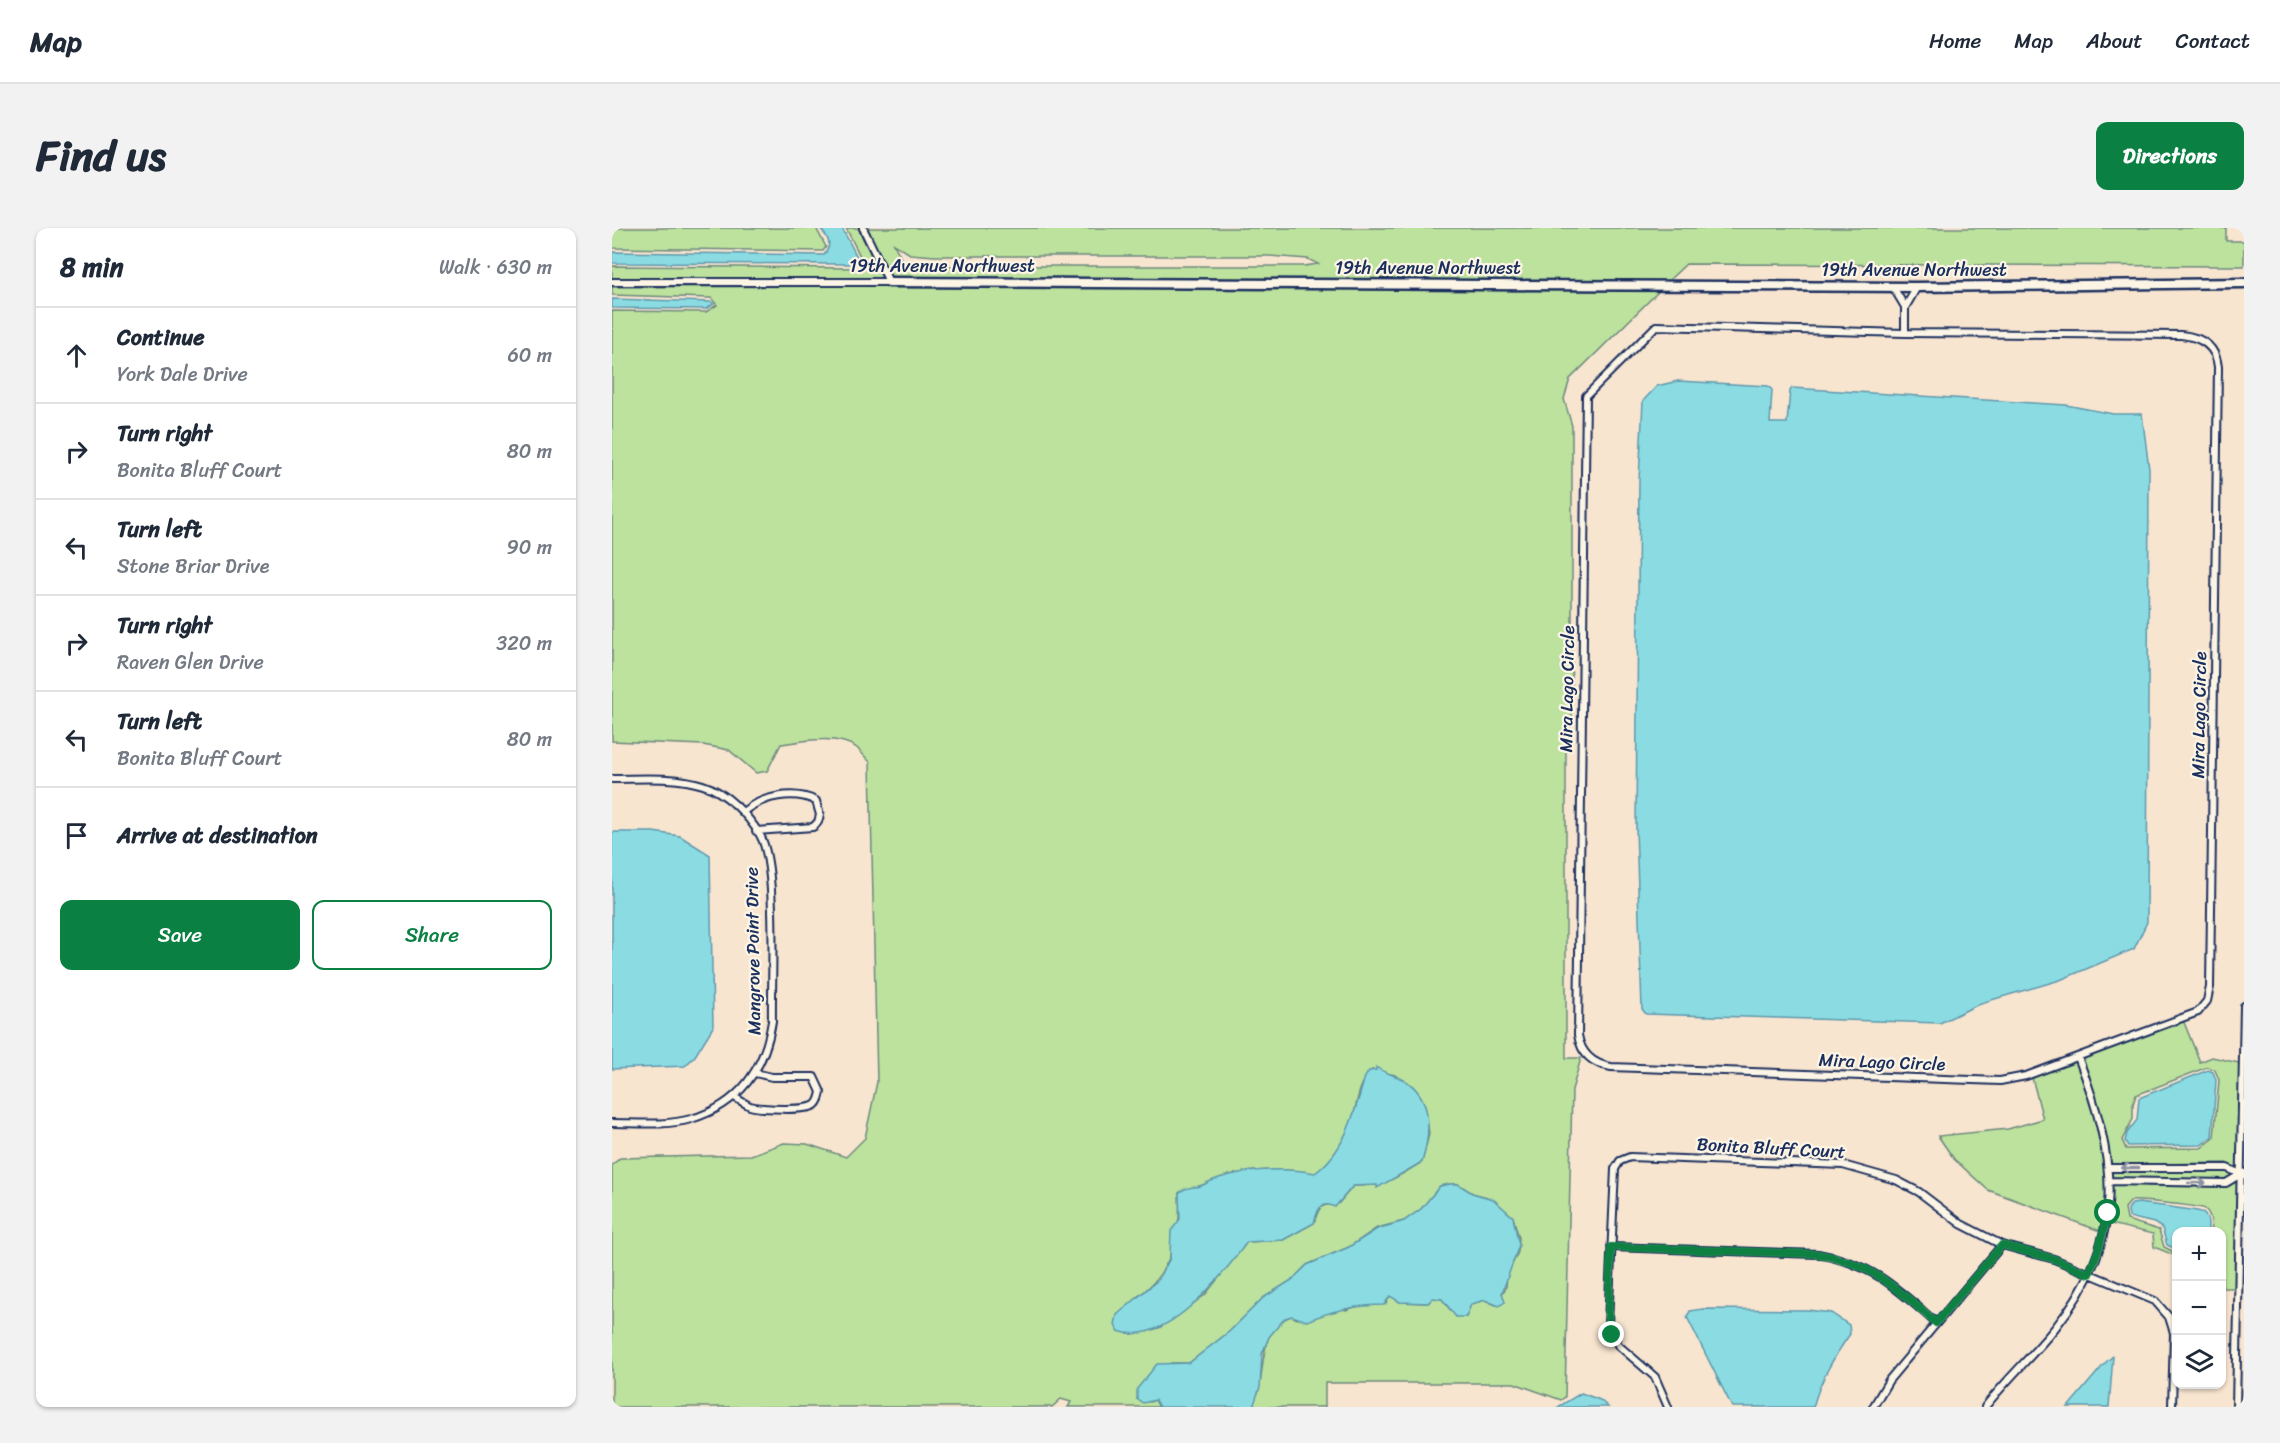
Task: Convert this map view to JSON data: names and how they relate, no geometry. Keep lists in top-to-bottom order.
{
  "streets": {
    "street": [
      "19th Avenue Northwest",
      "Mira Lago Circle",
      "Mangrove Point Drive",
      "Bonita Bluff Court"
    ]
  },
  "page": {
    "header": "Map",
    "nav": [
      "Home",
      "Map",
      "About",
      "Contact"
    ],
    "title": "Find us",
    "buttons": [
      "Directions",
      ["Save", "Share"]
    ],
    "heading": ["8 min", "Walk · 630 m"],
    "list": [
      ["Continue", "York Dale Drive", "60 m"],
      ["Turn right", "Bonita Bluff Court", "80 m"],
      ["Turn left", "Stone Briar Drive", "90 m"],
      ["Turn right", "Raven Glen Drive", "320 m"],
      ["Turn left", "Bonita Bluff Court", "80 m"],
      "Arrive at destination"
    ],
    "map_buttons": ["+", "−"]
  }
}
